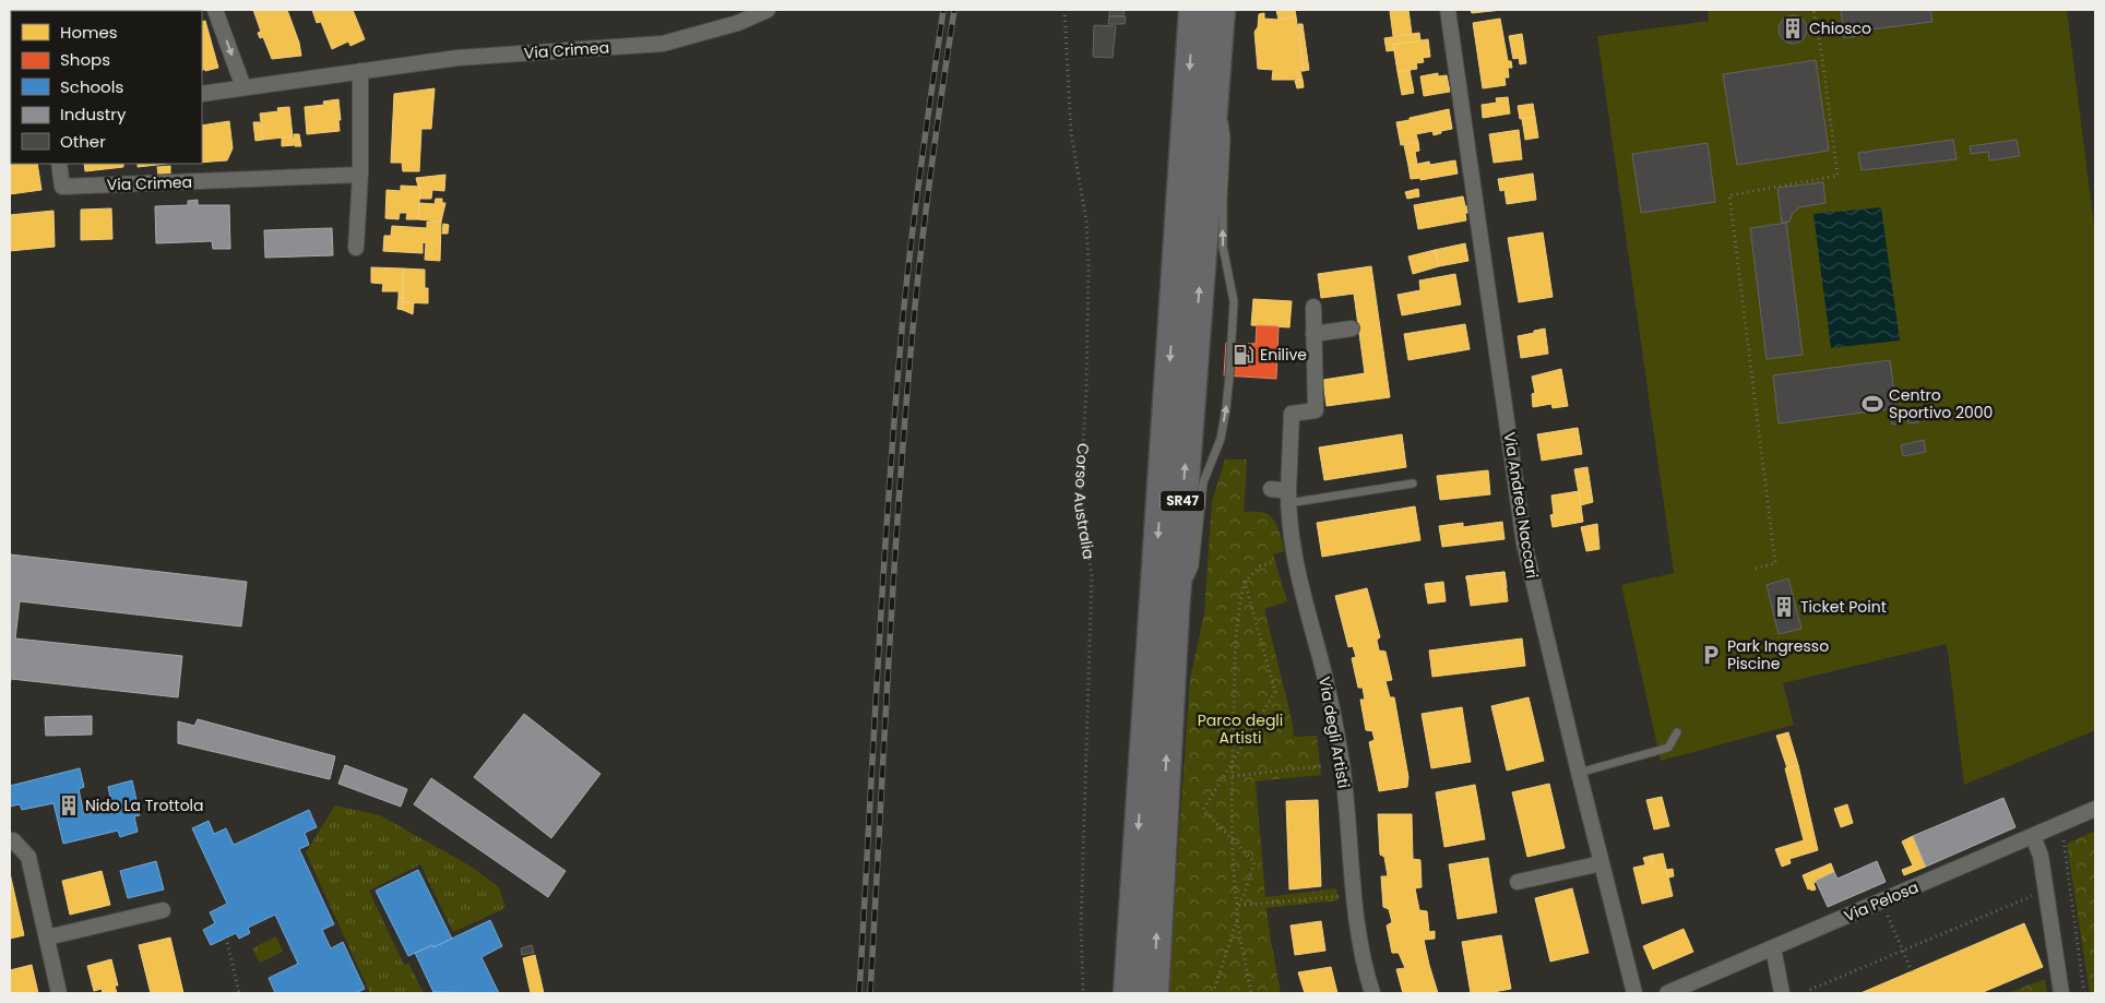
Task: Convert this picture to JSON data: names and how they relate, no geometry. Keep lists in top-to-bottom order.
{
  "streets": {
    "highway": ["SR47"],
    "street": [
      "Via Crimea",
      "Via Andrea Naccari",
      "Via degli Artisti",
      "Via Pelosa"
    ],
    "path": ["Corso Australia"]
  },
  "parks": ["Parco degli Artisti"],
  "places": {
    "building": ["Chiosco", "Ticket Point", "Nido La Trottola"],
    "fuel station": ["Enilive"],
    "sports": ["Centro Sportivo 2000"],
    "parking": ["Park Ingresso Piscine"]
  },
  "legend": [
    "Homes",
    "Shops",
    "Schools",
    "Industry",
    "Other"
  ]
}
